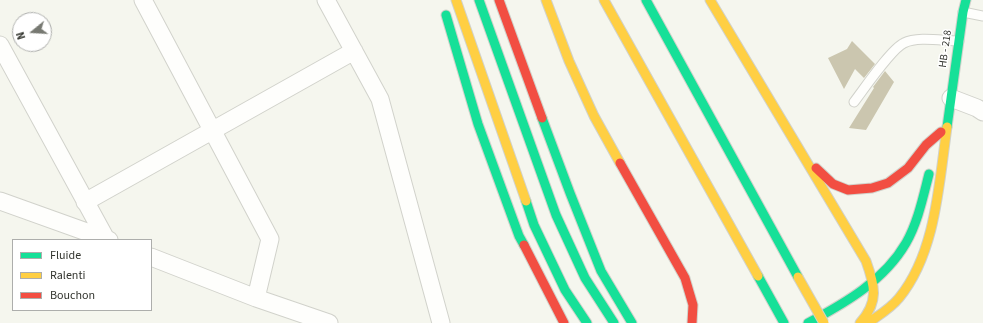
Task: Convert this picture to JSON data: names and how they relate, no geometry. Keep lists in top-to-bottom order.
{
  "streets": {
    "main road": ["HB - 218"]
  },
  "legend": ["Fluide", "Ralenti", "Bouchon"],
  "north": "left"
}
